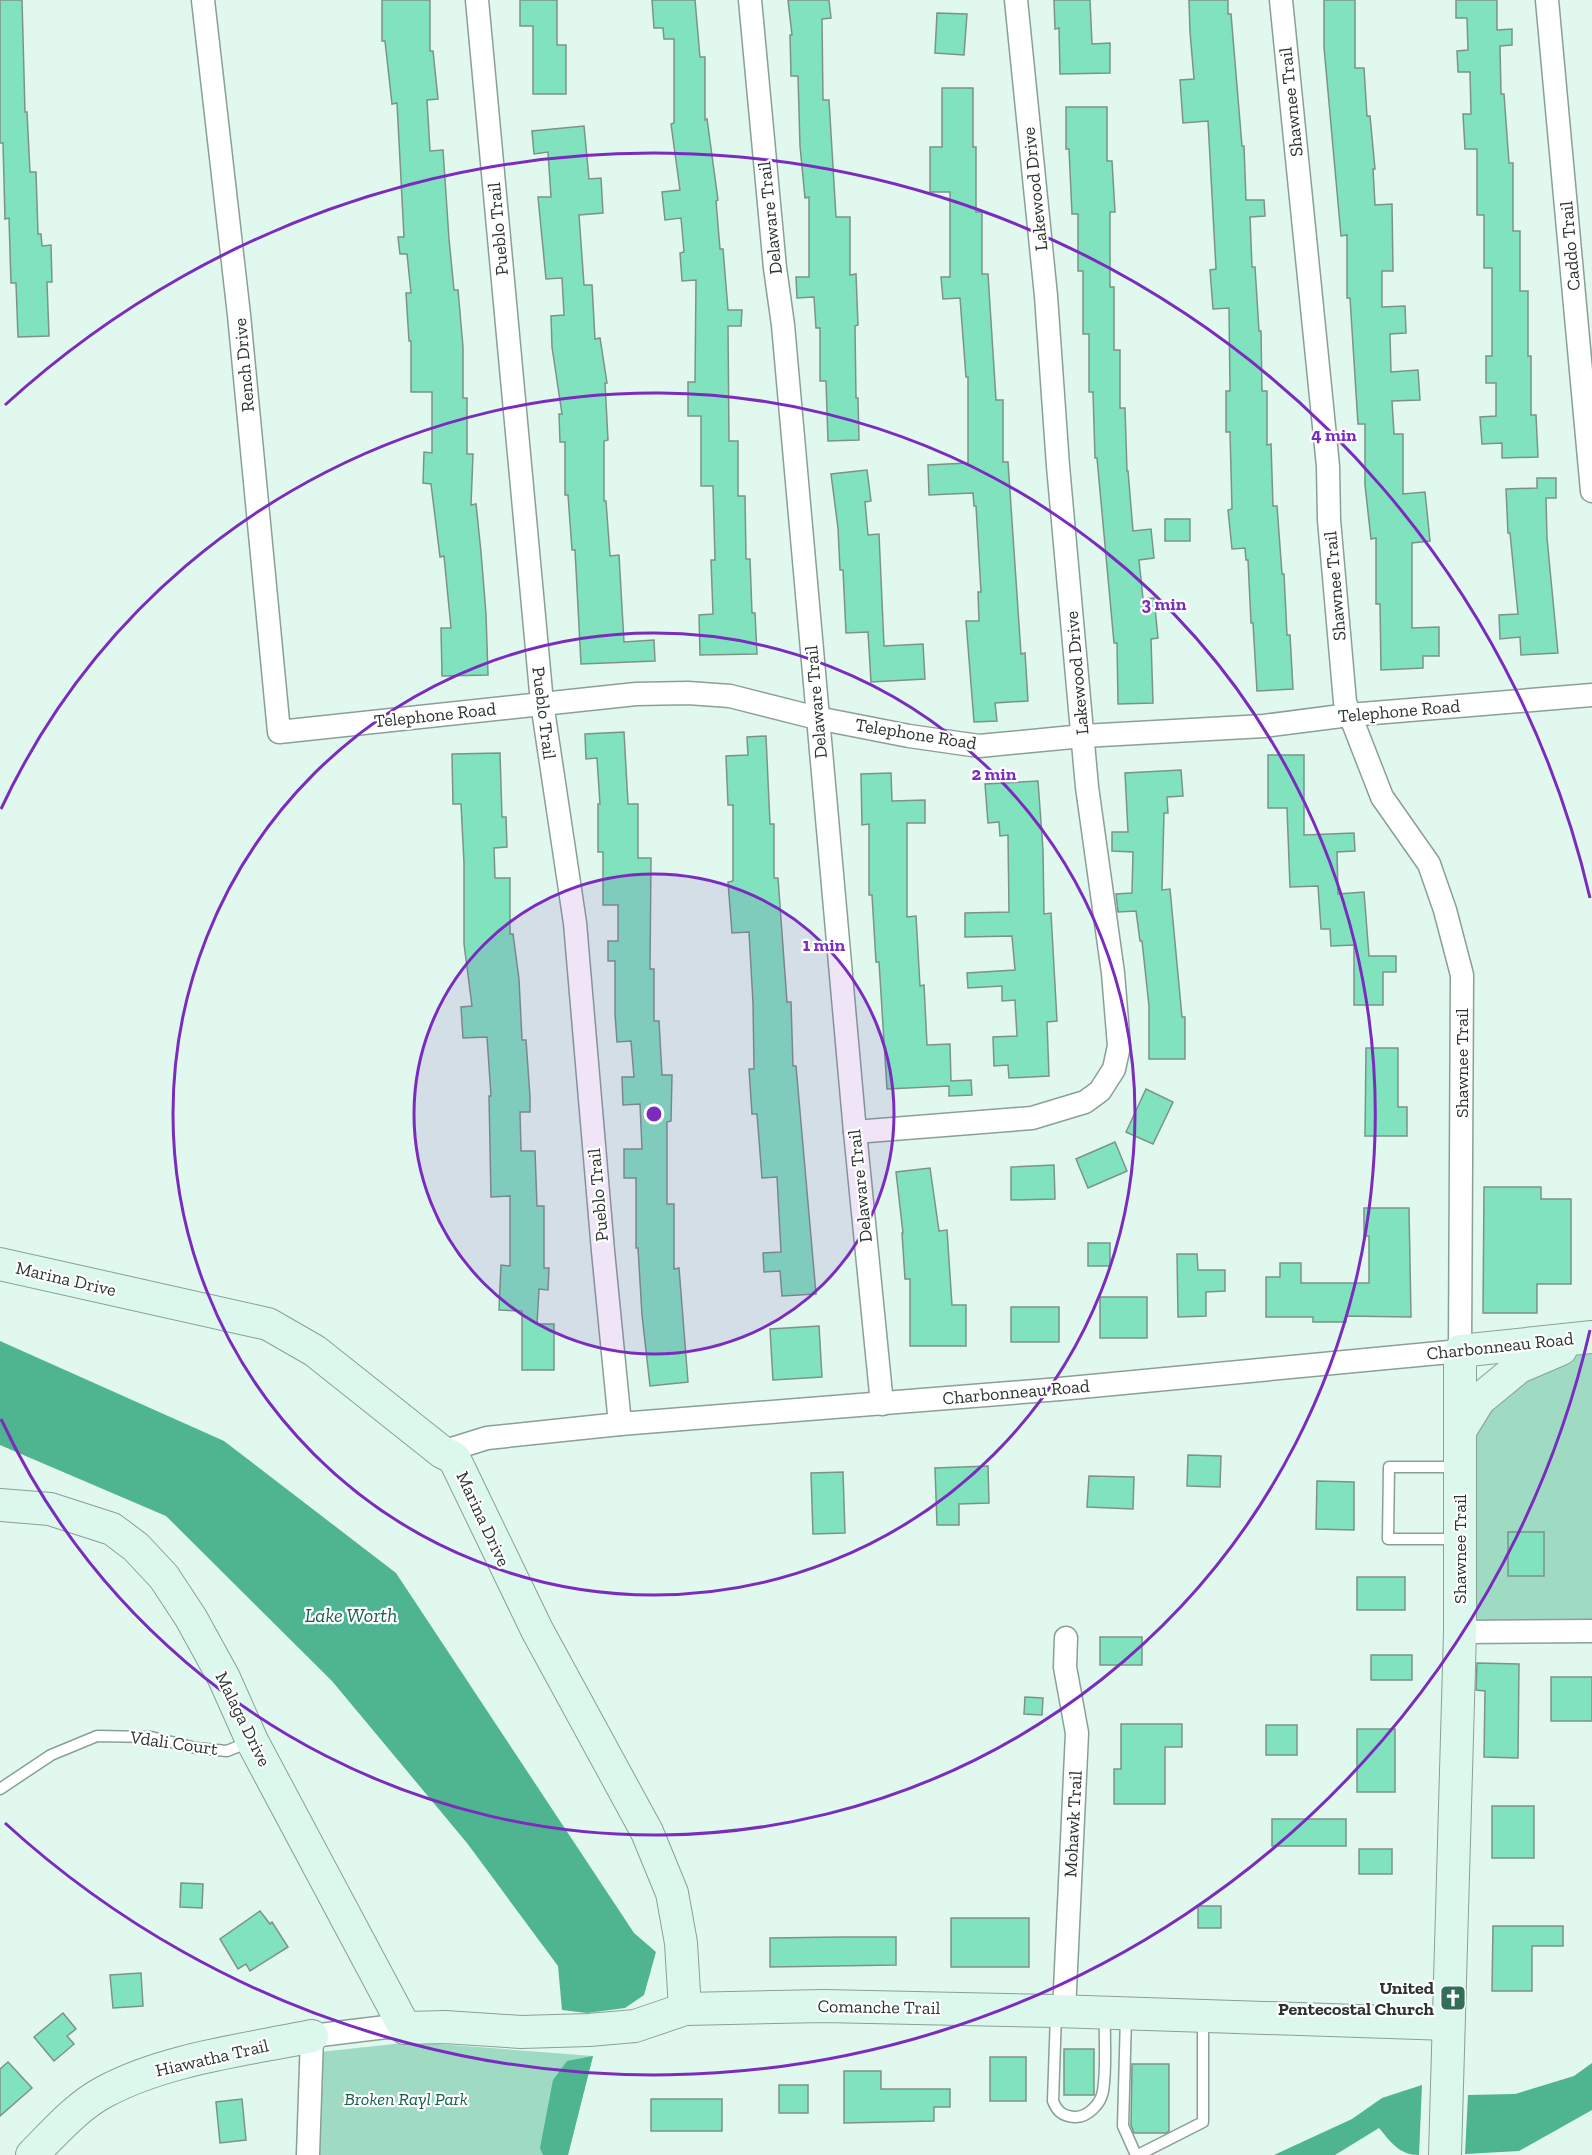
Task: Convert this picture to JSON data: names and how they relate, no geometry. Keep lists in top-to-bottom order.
{
  "streets": {
    "street": [
      "Shawnee Trail",
      "Lakewood Drive",
      "Delaware Trail",
      "Pueblo Trail",
      "Caddo Trail",
      "Rench Drive",
      "Telephone Road",
      "Marina Drive",
      "Charbonneau Road",
      "Malaga Drive",
      "Mohawk Trail",
      "Comanche Trail",
      "Hiawatha Trail"
    ],
    "lane": ["Vdali Court"]
  },
  "crossings": [
    ["Shawnee Trail", "Telephone Road"],
    ["Shawnee Trail", "Charbonneau Road"],
    ["Shawnee Trail", "Comanche Trail"],
    ["Lakewood Drive", "Delaware Trail"],
    ["Lakewood Drive", "Telephone Road"],
    ["Delaware Trail", "Telephone Road"],
    ["Delaware Trail", "Charbonneau Road"],
    ["Pueblo Trail", "Telephone Road"],
    ["Pueblo Trail", "Charbonneau Road"],
    ["Rench Drive", "Telephone Road"],
    ["Marina Drive", "Charbonneau Road"],
    ["Marina Drive", "Comanche Trail"],
    ["Malaga Drive", "Vdali Court"],
    ["Malaga Drive", "Comanche Trail"],
    ["Mohawk Trail", "Comanche Trail"],
    ["Comanche Trail", "Hiawatha Trail"]
  ],
  "water": ["Lake Worth"],
  "parks": ["Broken Rayl Park"],
  "places": {
    "church": ["United Pentecostal Church"]
  },
  "rings": [
    "4 min",
    "3 min",
    "2 min",
    "1 min"
  ]
}
